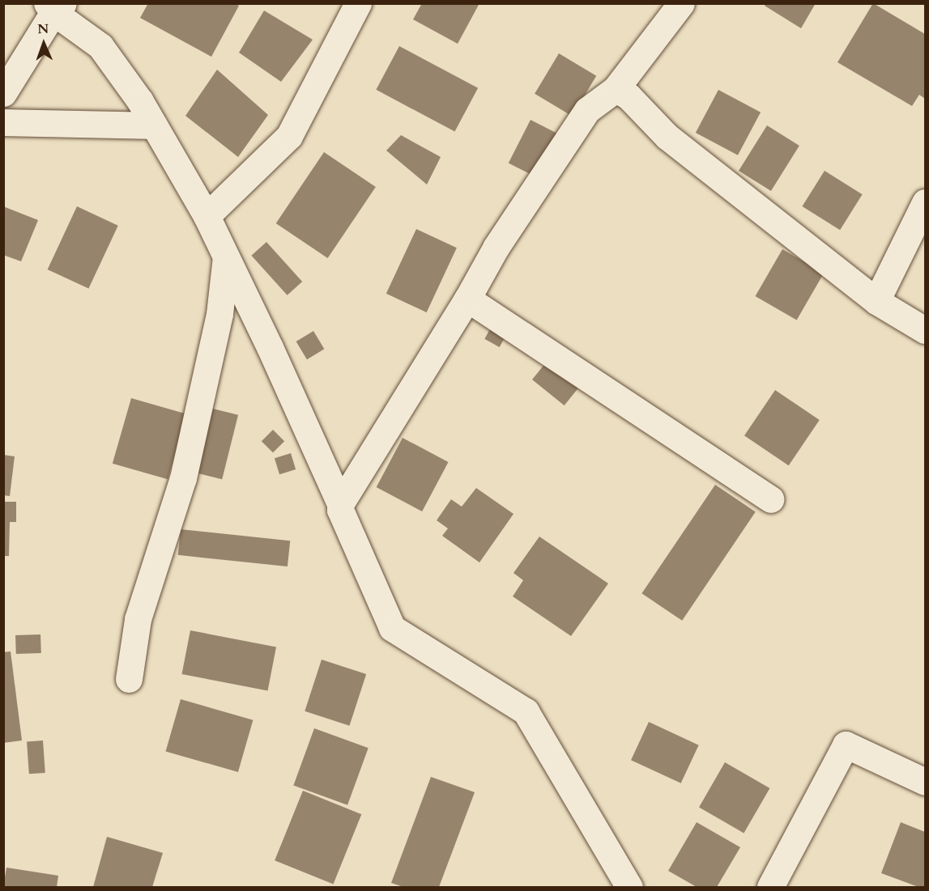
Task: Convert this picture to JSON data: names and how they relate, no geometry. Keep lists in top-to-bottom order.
{
  "north": "top"
}
